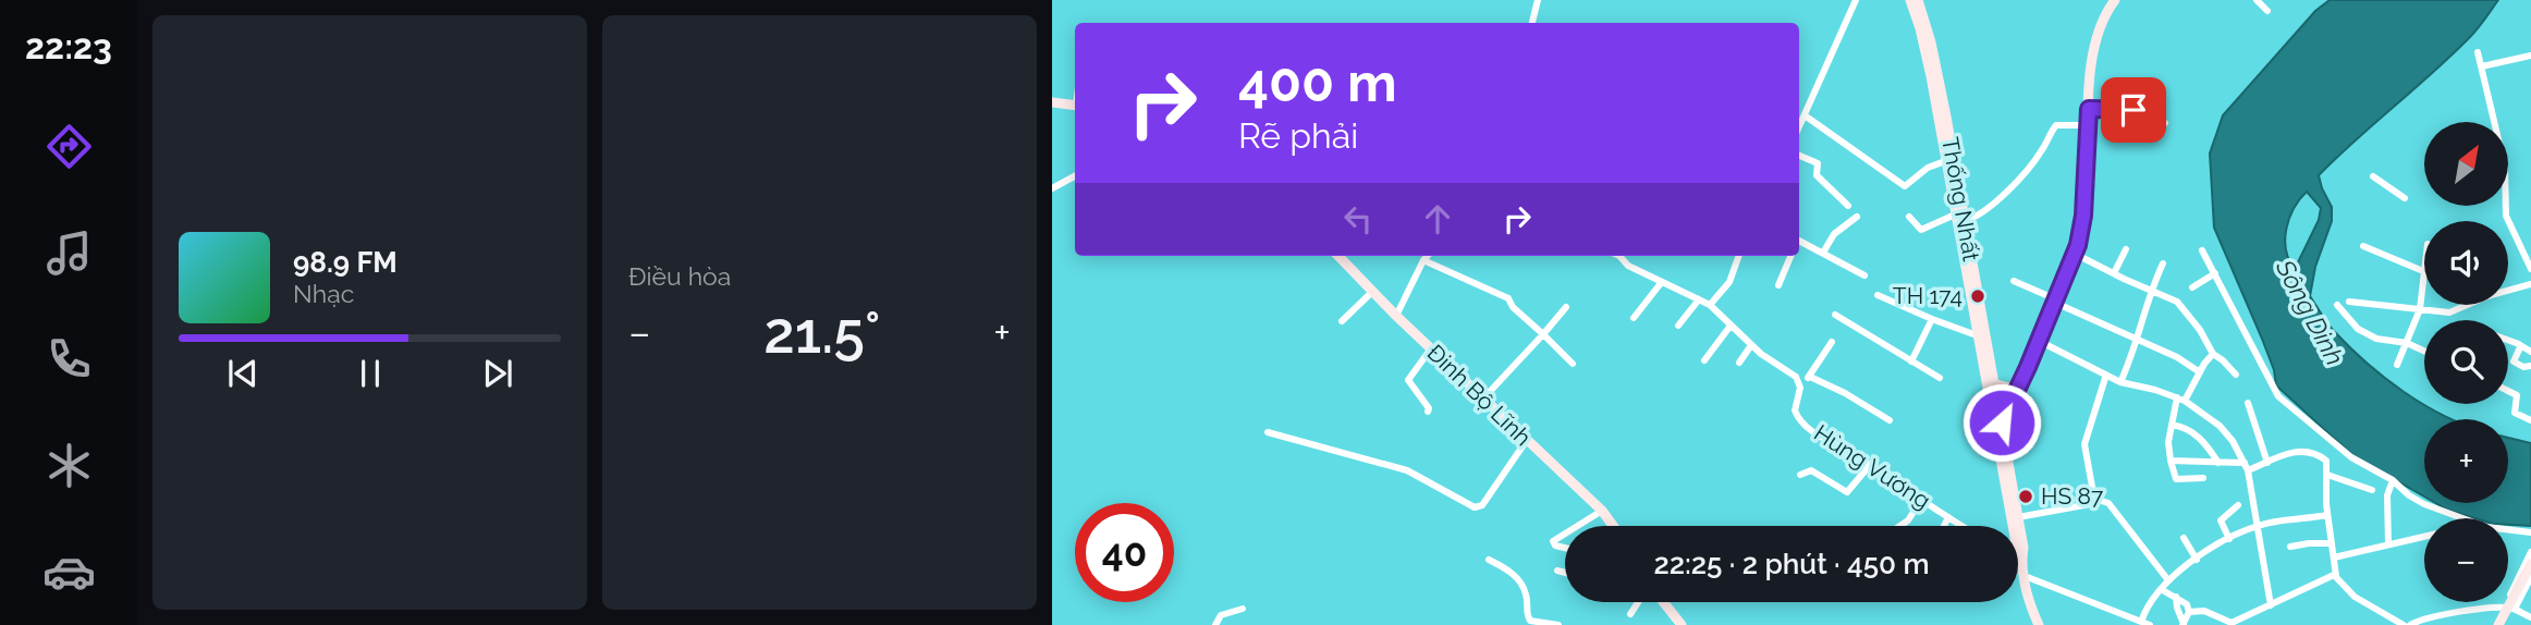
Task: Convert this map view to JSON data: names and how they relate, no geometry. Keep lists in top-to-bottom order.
{
  "streets": {
    "main road": ["Thống Nhất", "Đinh Bộ Lĩnh"],
    "street": ["Hùng Vương"]
  },
  "water": ["Sông Dinh"],
  "places": ["TH 174", "HS 87"],
  "north": "top right",
  "page": {
    "tabs": "22:23",
    "tile": "Điều hòa",
    "turn": ["400 m", "Rẽ phải"],
    "map_buttons": ["+", "−"],
    "song": ["98.9 FM", "Nhạc"],
    "heat": ["−", "21.5°", "+"],
    "limit": "40",
    "trip": "22:25 · 2 phút · 450 m"
  }
}
